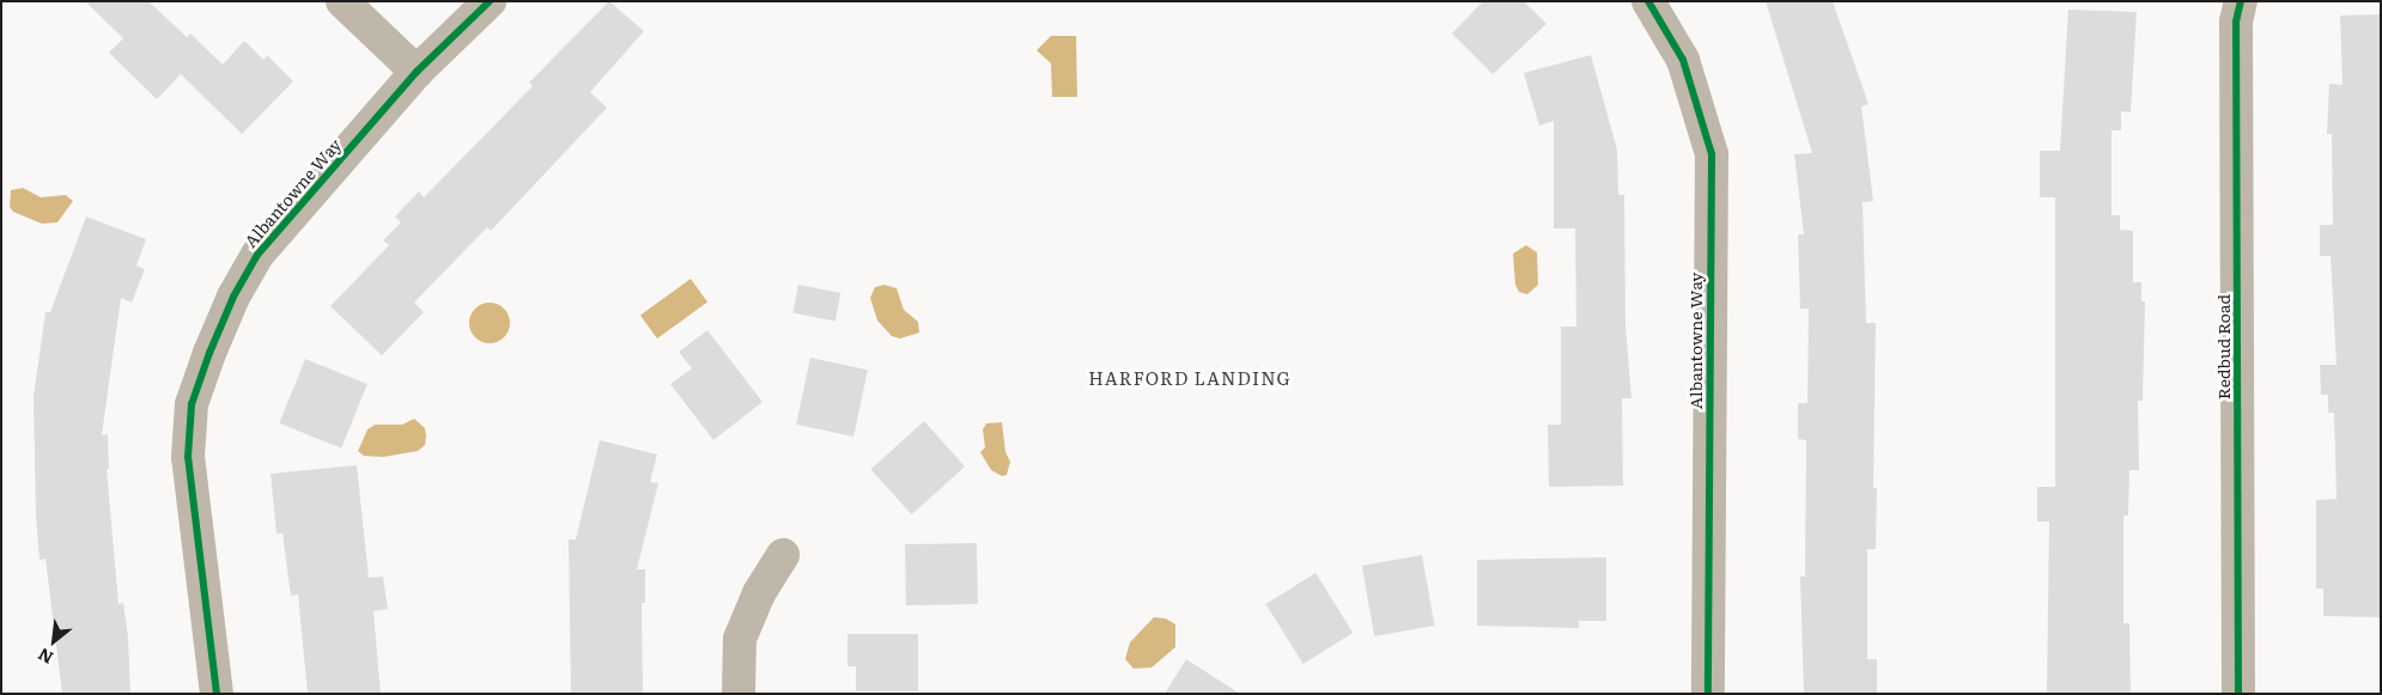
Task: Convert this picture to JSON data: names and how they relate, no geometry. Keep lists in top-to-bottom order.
{
  "streets": {
    "street": ["Albantowne Way", "Redbud Road"]
  },
  "districts": ["HARFORD LANDING"],
  "north": "bottom left"
}
